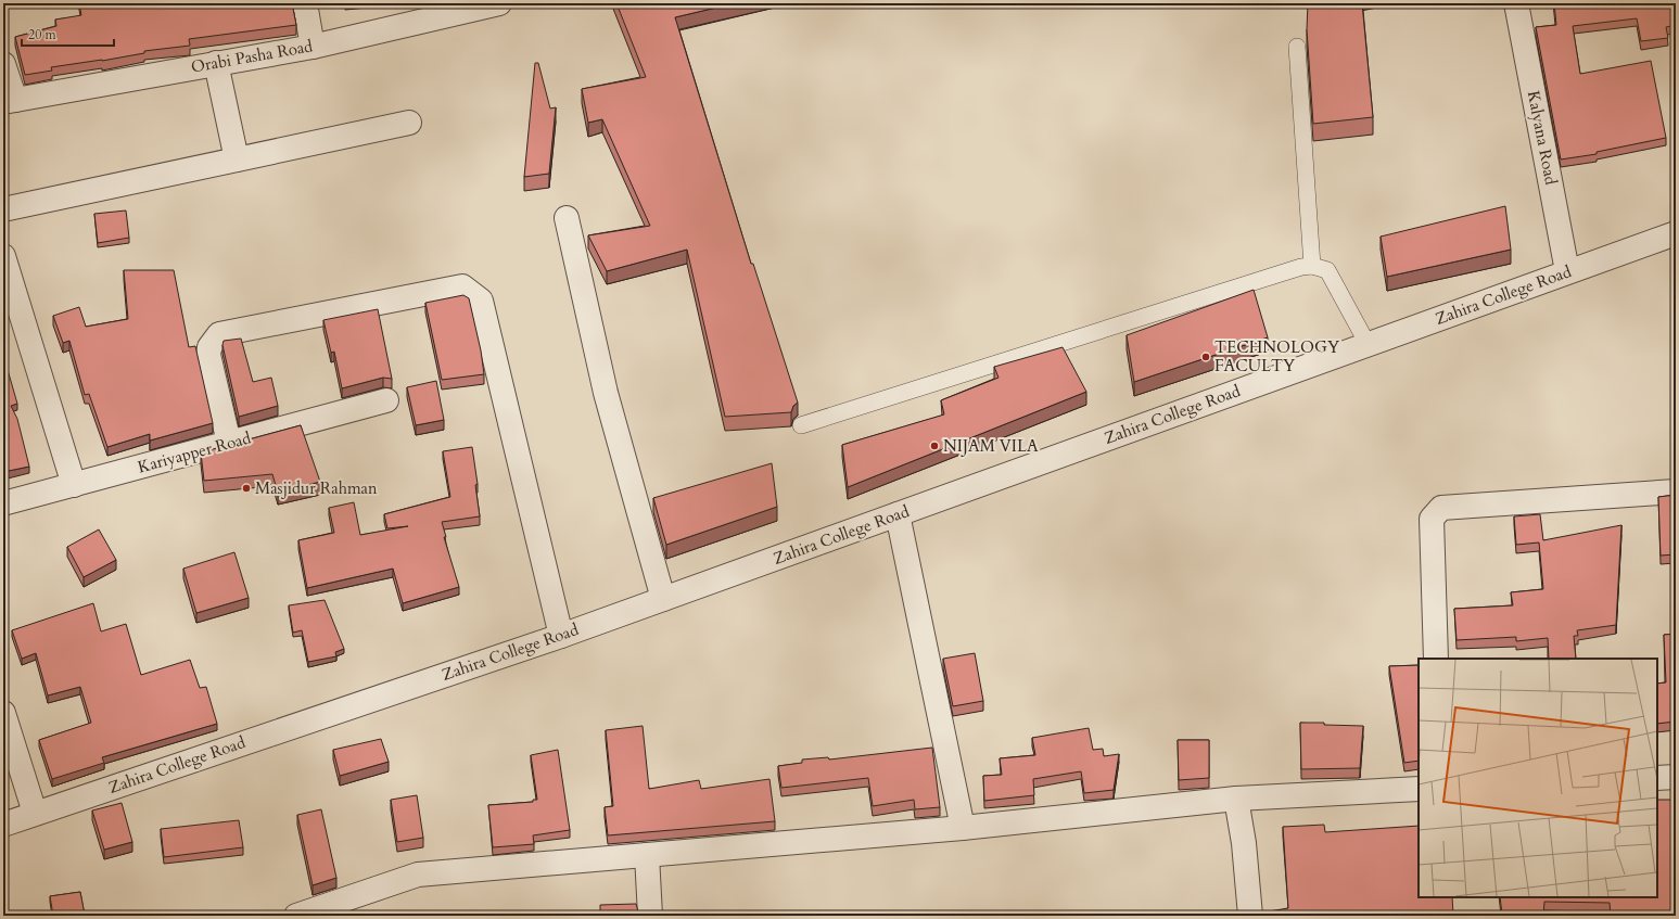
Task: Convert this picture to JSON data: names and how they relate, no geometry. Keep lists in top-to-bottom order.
{
  "streets": {
    "street": [
      "Orabi Pasha Road",
      "Kalyana Road",
      "Zahira College Road",
      "Kariyapper Road"
    ]
  },
  "crossings": [
    ["Kalyana Road", "Zahira College Road"]
  ],
  "places": ["TECHNOLOGY FACULTY", "NIJAM VILA", "Masjidur Rahman"],
  "scale_bar": "20 m"
}
